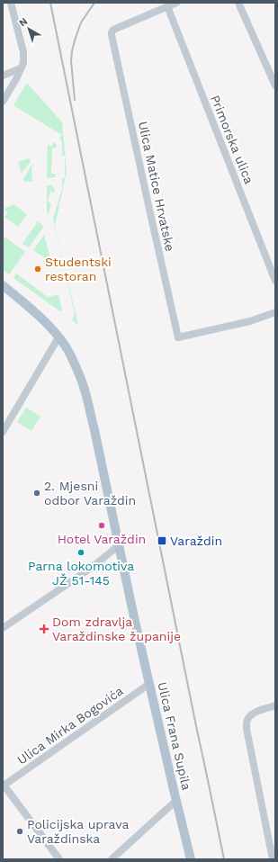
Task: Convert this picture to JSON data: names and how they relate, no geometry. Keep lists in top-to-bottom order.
{
  "streets": {
    "main road": ["Ulica Frana Supila"],
    "street": ["Primorska ulica", "Ulica Matice Hrvatske", "Ulica Mirka Bogovića"]
  },
  "crossings": [
    ["Primorska ulica", "Ulica Matice Hrvatske"],
    ["Ulica Mirka Bogovića", "Ulica Frana Supila"]
  ],
  "places": {
    "other": [
      "Studentski restoran",
      "2. Mjesni odbor Varaždin",
      "Hotel Varaždin",
      "Parna lokomotiva JŽ 51-145",
      "Policijska uprava Varaždinska"
    ],
    "transit": ["Varaždin"],
    "health": ["Dom zdravlja Varaždinske županije"]
  },
  "north": "top left"
}
